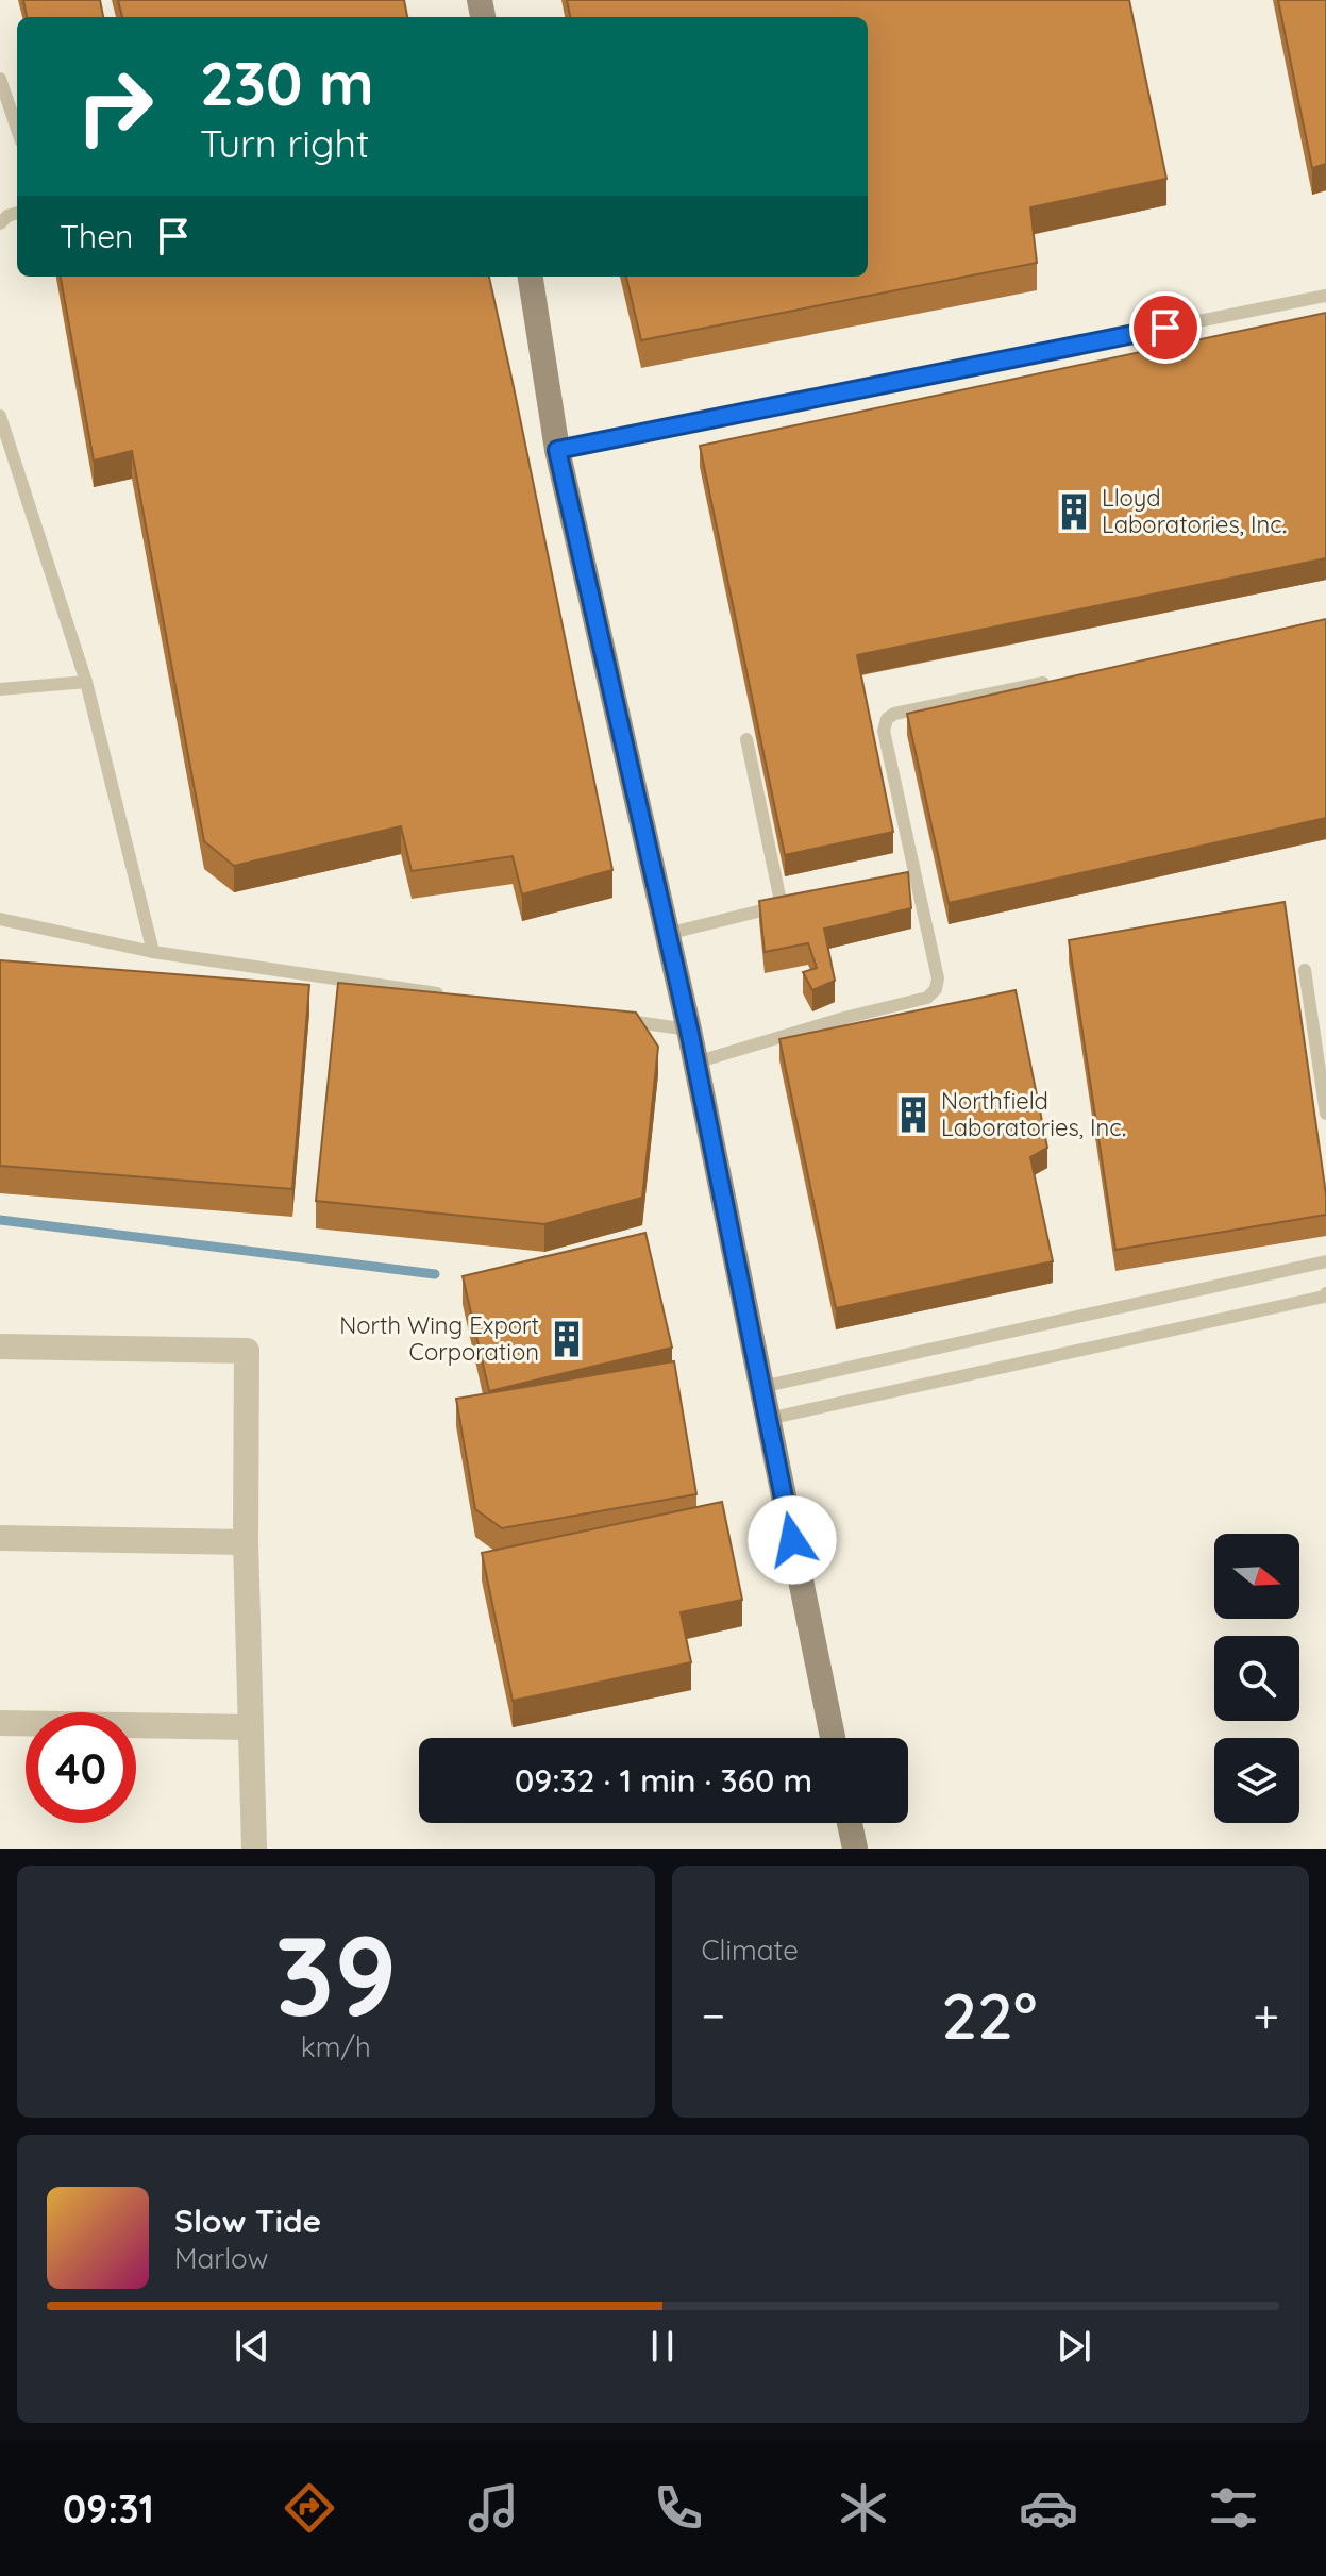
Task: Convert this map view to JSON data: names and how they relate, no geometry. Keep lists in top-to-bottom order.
{
  "places": {
    "building": ["Lloyd Laboratories, Inc.", "Northfield Laboratories, Inc.", "North Wing Export Corporation"]
  },
  "north": "right",
  "page": {
    "turn": ["230 m", "Turn right"],
    "then": "Then",
    "limit": "40",
    "trip": "09:32 · 1 min · 360 m",
    "tile": [
      ["39", "km/h"],
      "Climate"
    ],
    "heat": ["−", "22°", "+"],
    "song": ["Slow Tide", "Marlow"],
    "tabs": "09:31"
  }
}
